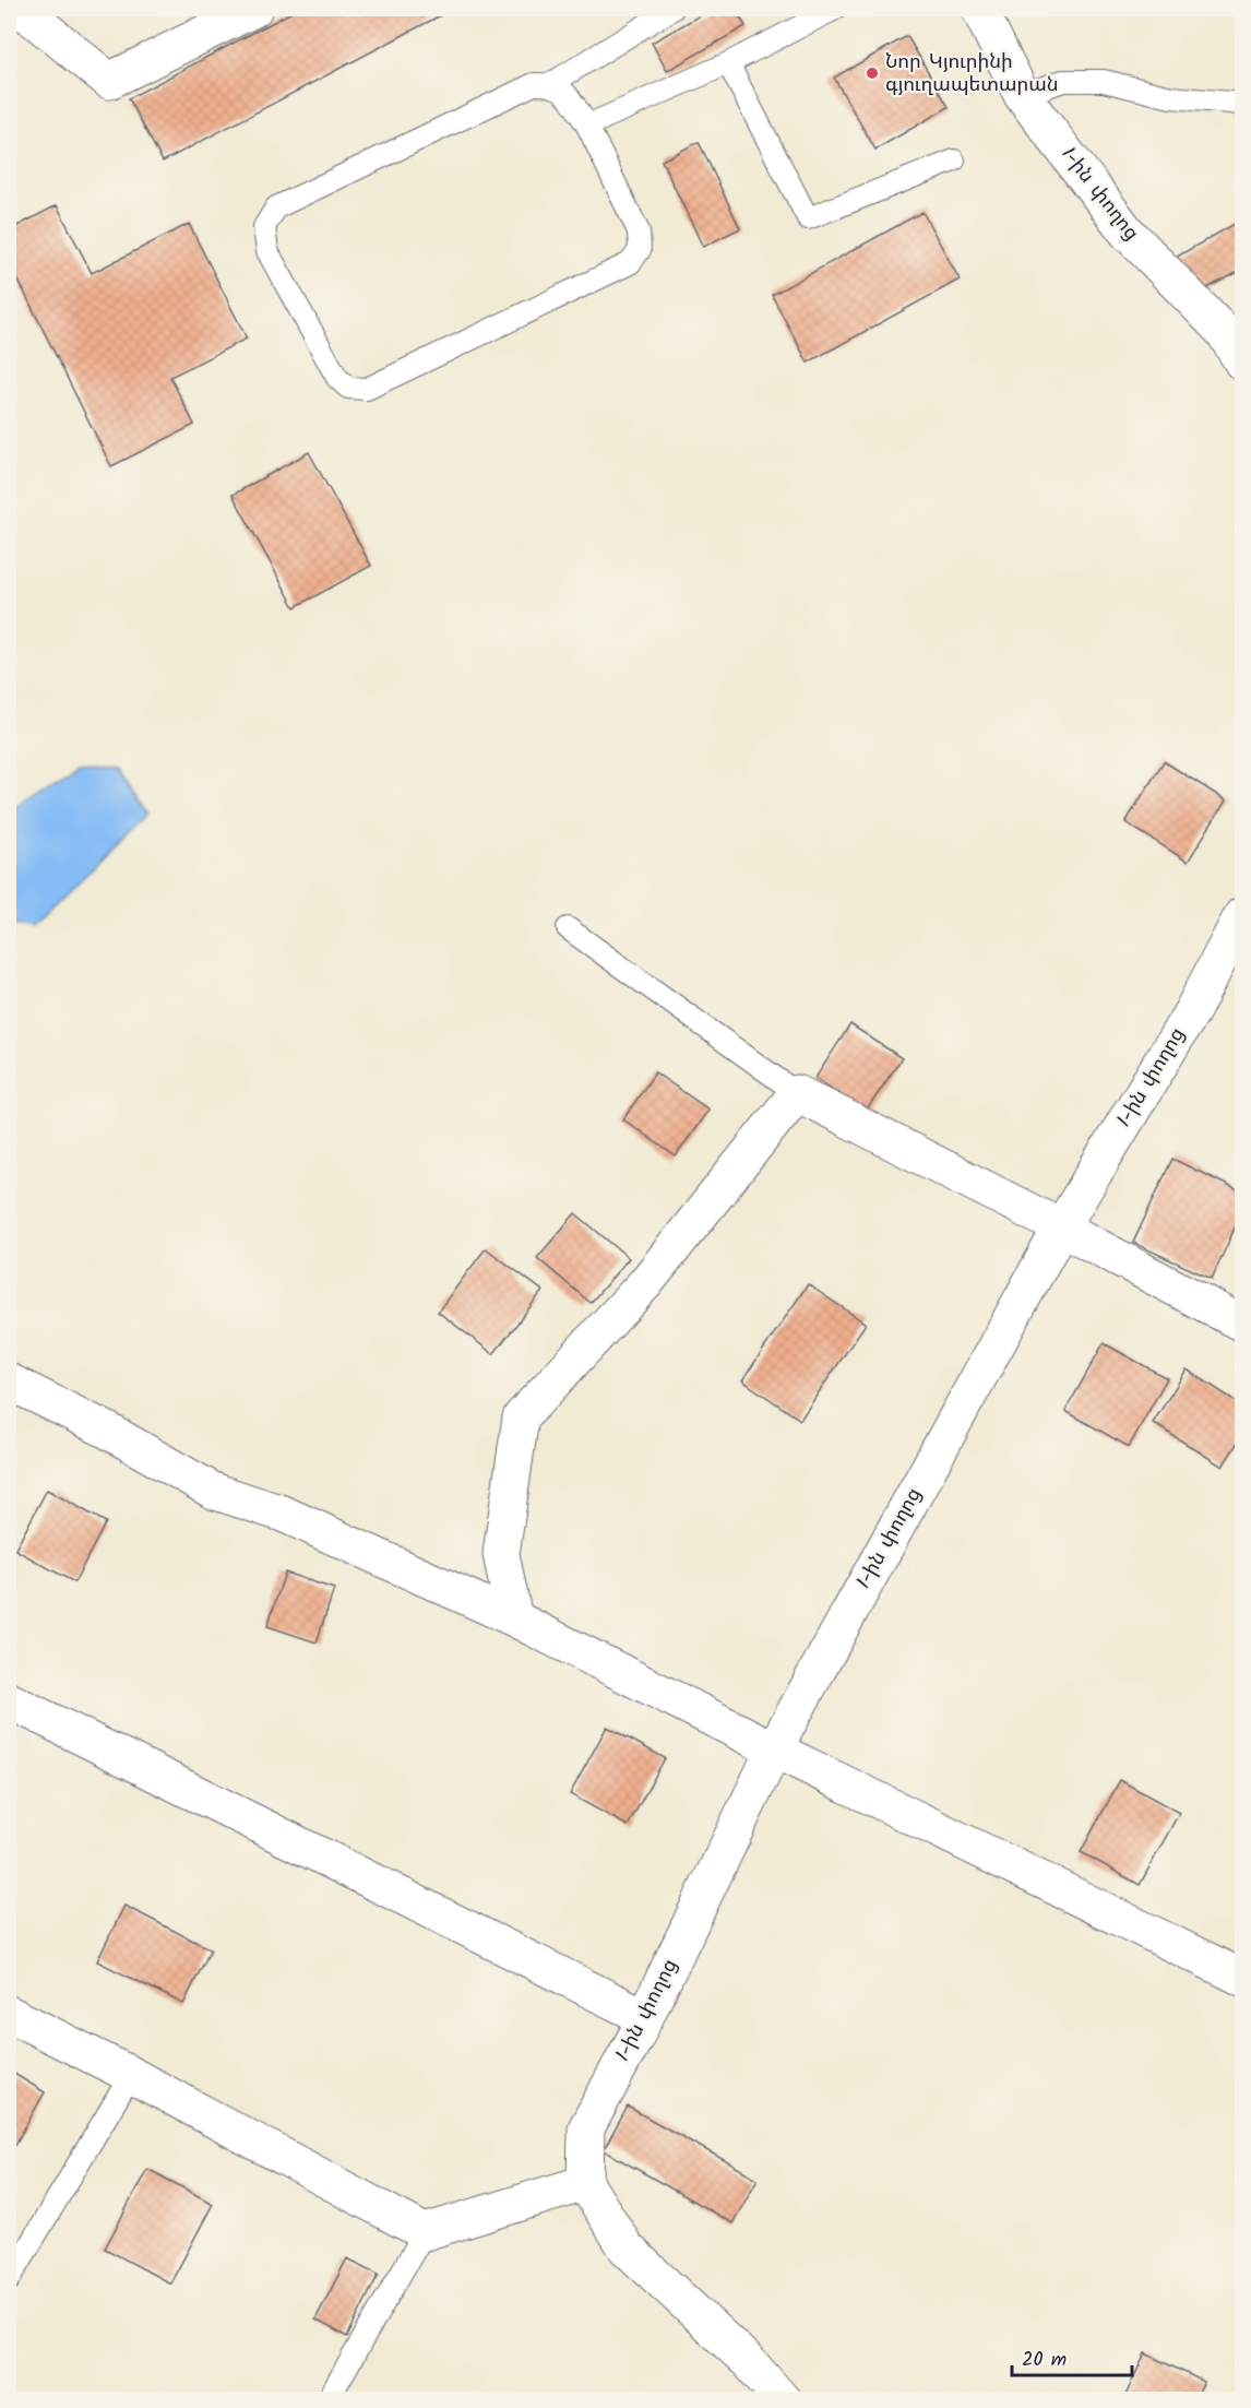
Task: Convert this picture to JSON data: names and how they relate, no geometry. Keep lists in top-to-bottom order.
{
  "streets": {
    "street": ["1-ին փողոց"]
  },
  "places": ["Նոր Կյուրինի գյուղապետարան"],
  "scale_bar": "20 m"
}
